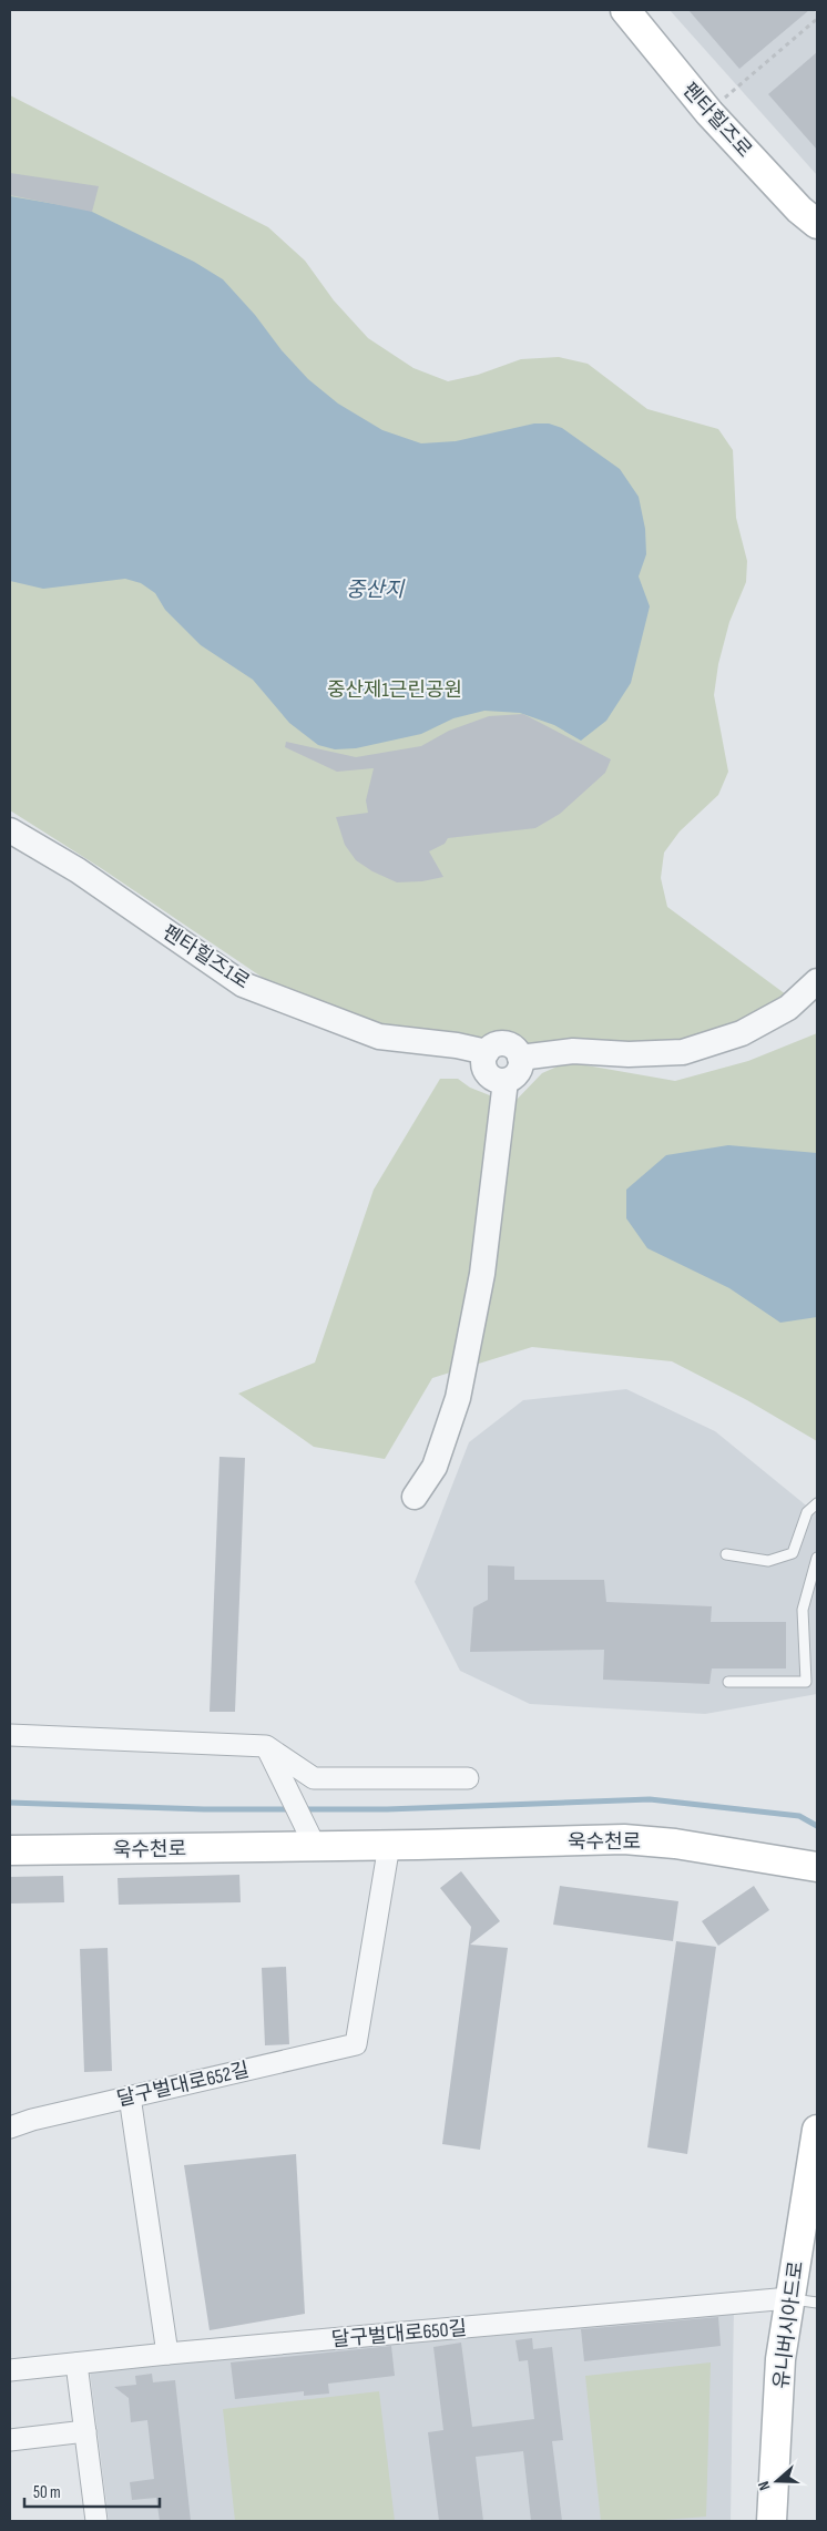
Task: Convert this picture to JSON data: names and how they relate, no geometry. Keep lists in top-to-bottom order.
{
  "streets": {
    "main road": ["펜타힐즈로", "욱수천로", "유니버시아드로"],
    "street": ["펜타힐즈1로", "달구벌대로652길", "달구벌대로650길"]
  },
  "crossings": [
    ["욱수천로", "달구벌대로652길"],
    ["유니버시아드로", "달구벌대로650길"]
  ],
  "water": ["중산지"],
  "parks": ["중산제1근린공원"],
  "scale_bar": "50 m",
  "north": "left"
}
